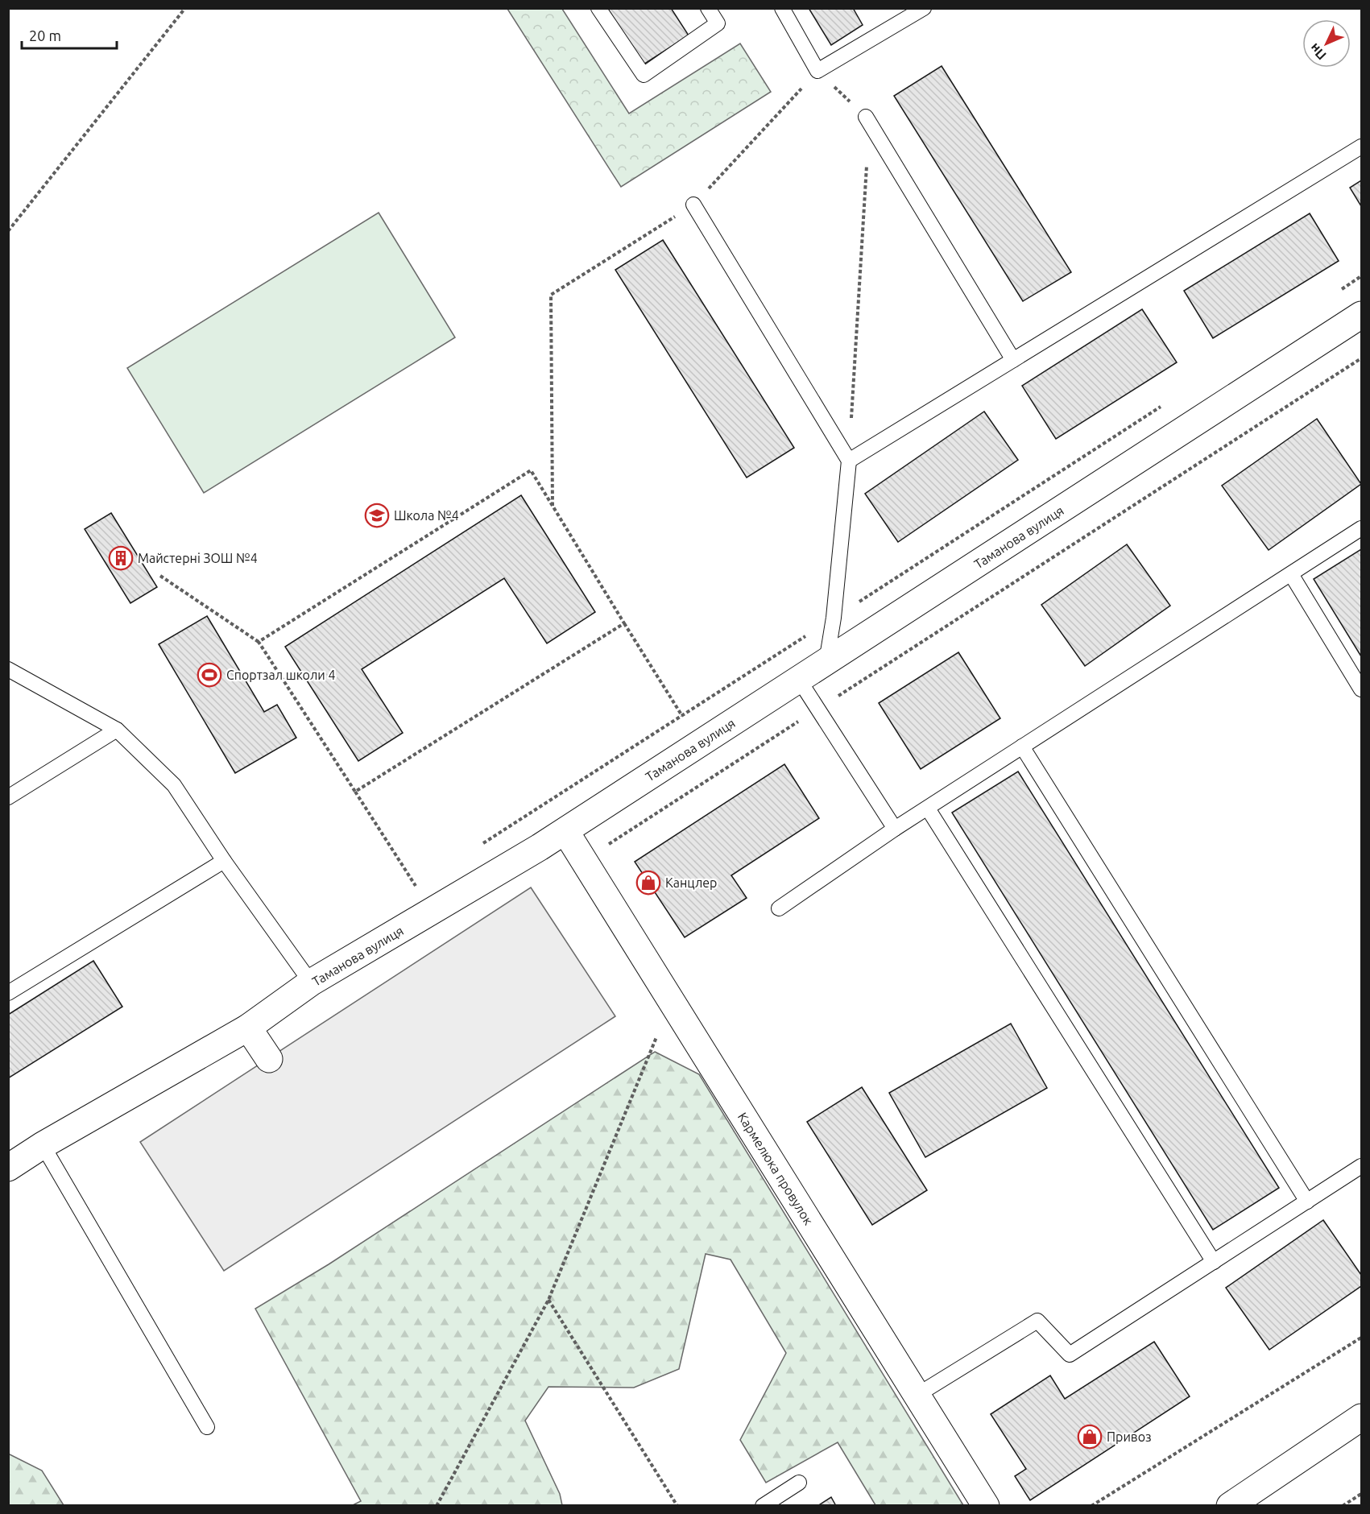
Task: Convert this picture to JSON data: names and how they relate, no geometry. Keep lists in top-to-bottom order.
{
  "streets": {
    "street": ["Таманова вулиця", "Кармелюка провулок"]
  },
  "crossings": [
    ["Таманова вулиця", "Кармелюка провулок"]
  ],
  "places": {
    "school or university": ["Школа №4"],
    "building": ["Майстерні ЗОШ №4"],
    "sports": ["Спортзал школи 4"],
    "shop": ["Канцлер", "Привоз"]
  },
  "scale_bar": "20 m",
  "north": "bottom left"
}
